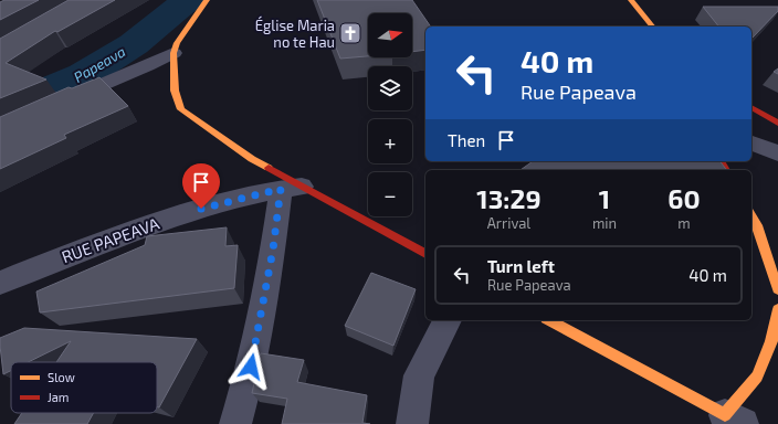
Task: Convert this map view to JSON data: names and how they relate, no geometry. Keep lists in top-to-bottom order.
{
  "streets": {
    "street": ["RUE PAPEAVA"]
  },
  "water": ["Papeava"],
  "places": {
    "church": ["Église Maria no te Hau"]
  },
  "legend": ["Slow", "Jam"],
  "north": "right",
  "page": {
    "map_buttons": ["+", "−"],
    "turn": ["40 m", "Rue Papeava"],
    "then": "Then",
    "eta": [
      "13:29",
      "Arrival",
      "1",
      "min",
      "60",
      "m"
    ],
    "list": [
      {
        "name": "Turn left",
        "note": "Rue Papeava",
        "value": "40 m"
      }
    ]
  }
}
